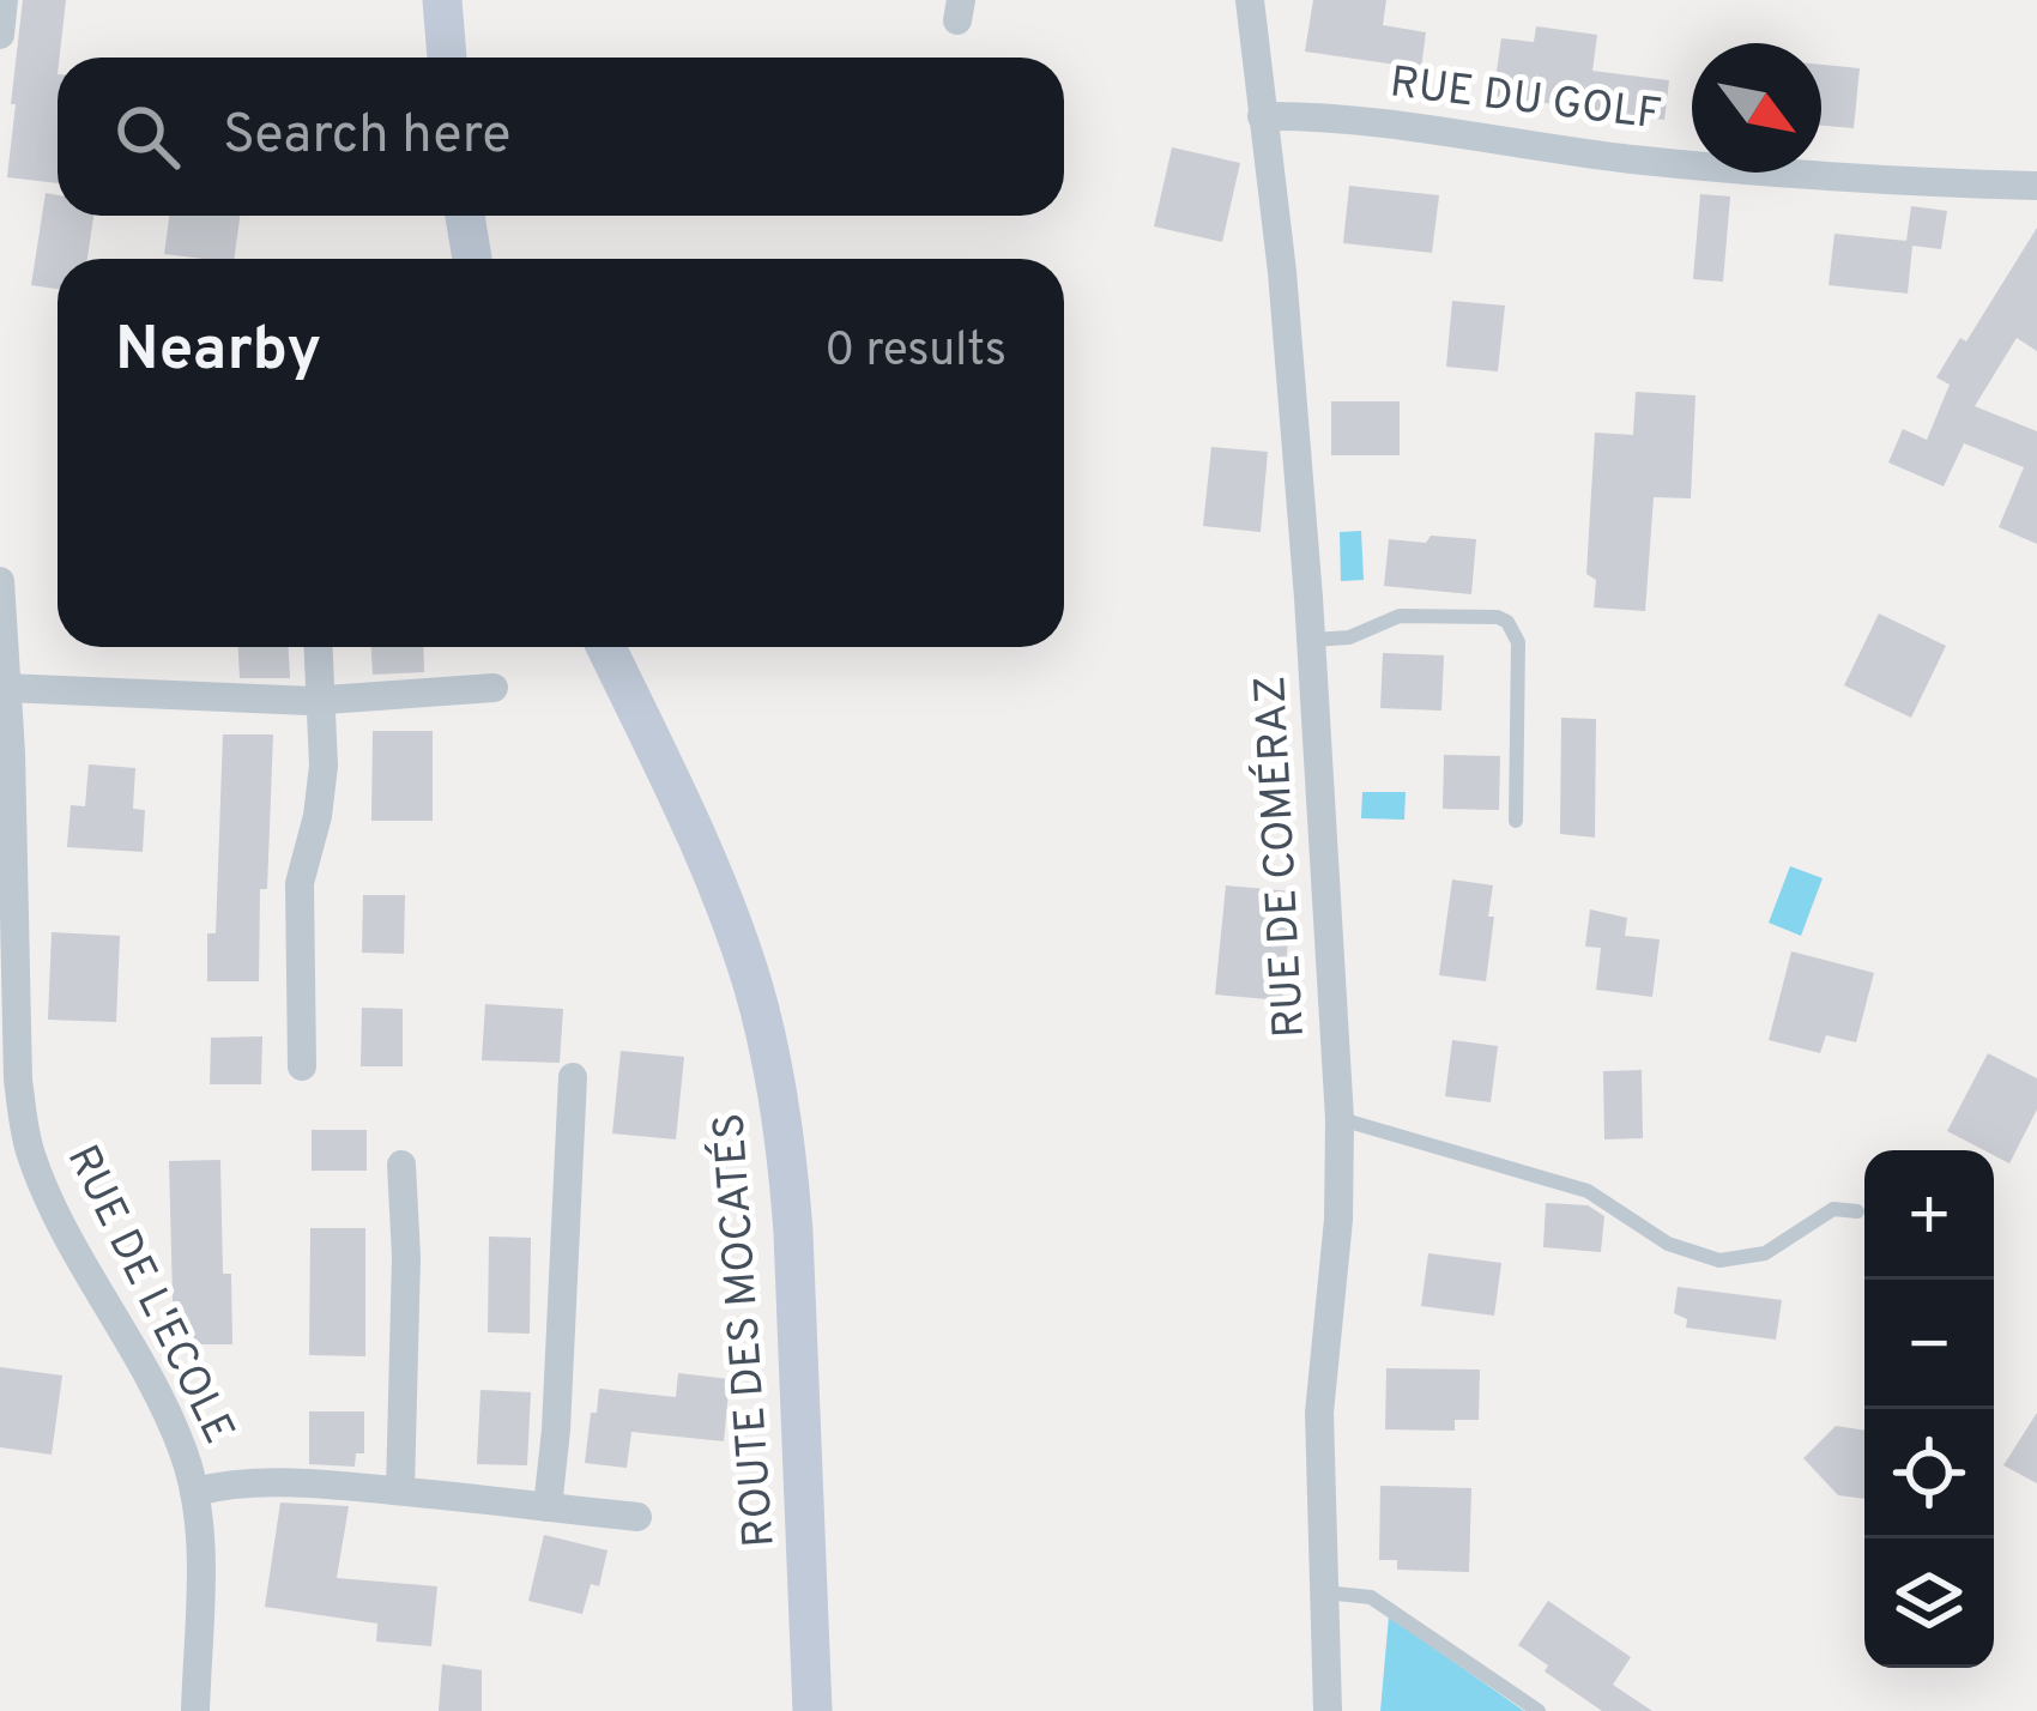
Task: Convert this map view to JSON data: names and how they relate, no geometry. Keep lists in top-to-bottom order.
{
  "streets": {
    "street": [
      "RUE DU GOLF",
      "RUE DE COMÉRAZ",
      "RUE DE L'ECOLE",
      "ROUTE DES MOCATÉS"
    ]
  },
  "crossings": [
    ["RUE DU GOLF", "RUE DE COMÉRAZ"]
  ],
  "north": "bottom right",
  "page": {
    "search": "Search here",
    "heading": ["Nearby", "0 results"],
    "map_buttons": ["+", "−"]
  }
}
